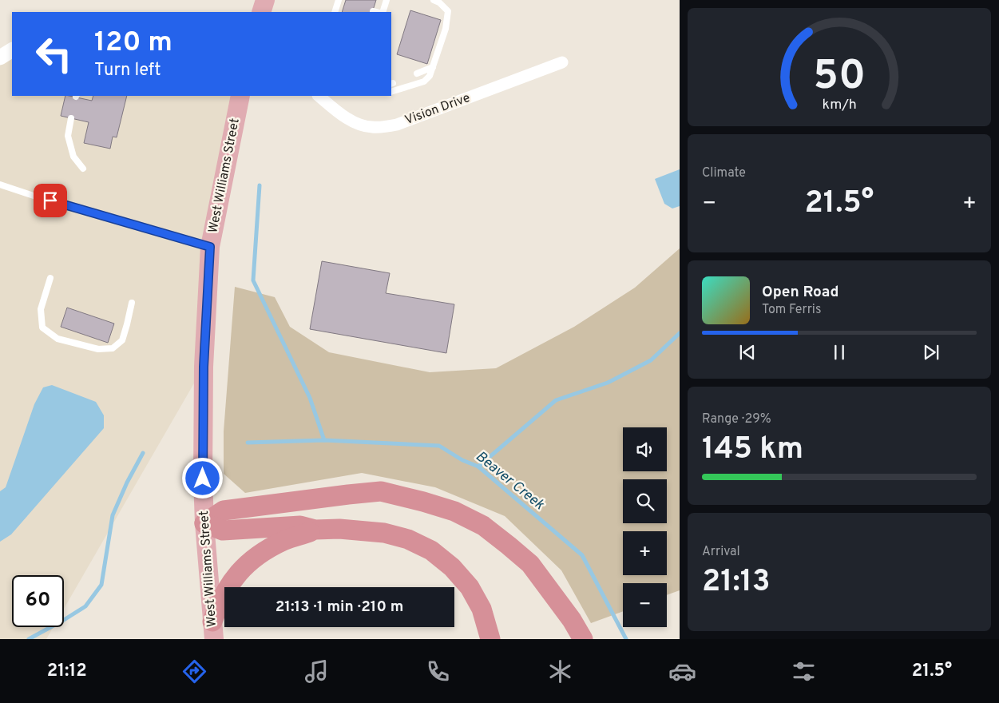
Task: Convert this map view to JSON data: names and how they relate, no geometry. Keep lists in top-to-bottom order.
{
  "streets": {
    "main road": ["West Williams Street"],
    "street": ["Vision Drive"]
  },
  "water": ["Beaver Creek"],
  "page": {
    "turn": ["120 m", "Turn left"],
    "tile": [
      "Climate",
      ["Range · 29%", "145 km"],
      ["Arrival", "21:13"]
    ],
    "heat": ["−", "21.5°", "+"],
    "song": ["Open Road", "Tom Ferris"],
    "map_buttons": ["+", "−"],
    "limit": "60",
    "trip": "21:13 · 1 min · 210 m",
    "tabs": ["21:12", "21.5°"],
    "gauge": ["50", "km/h"]
  }
}
